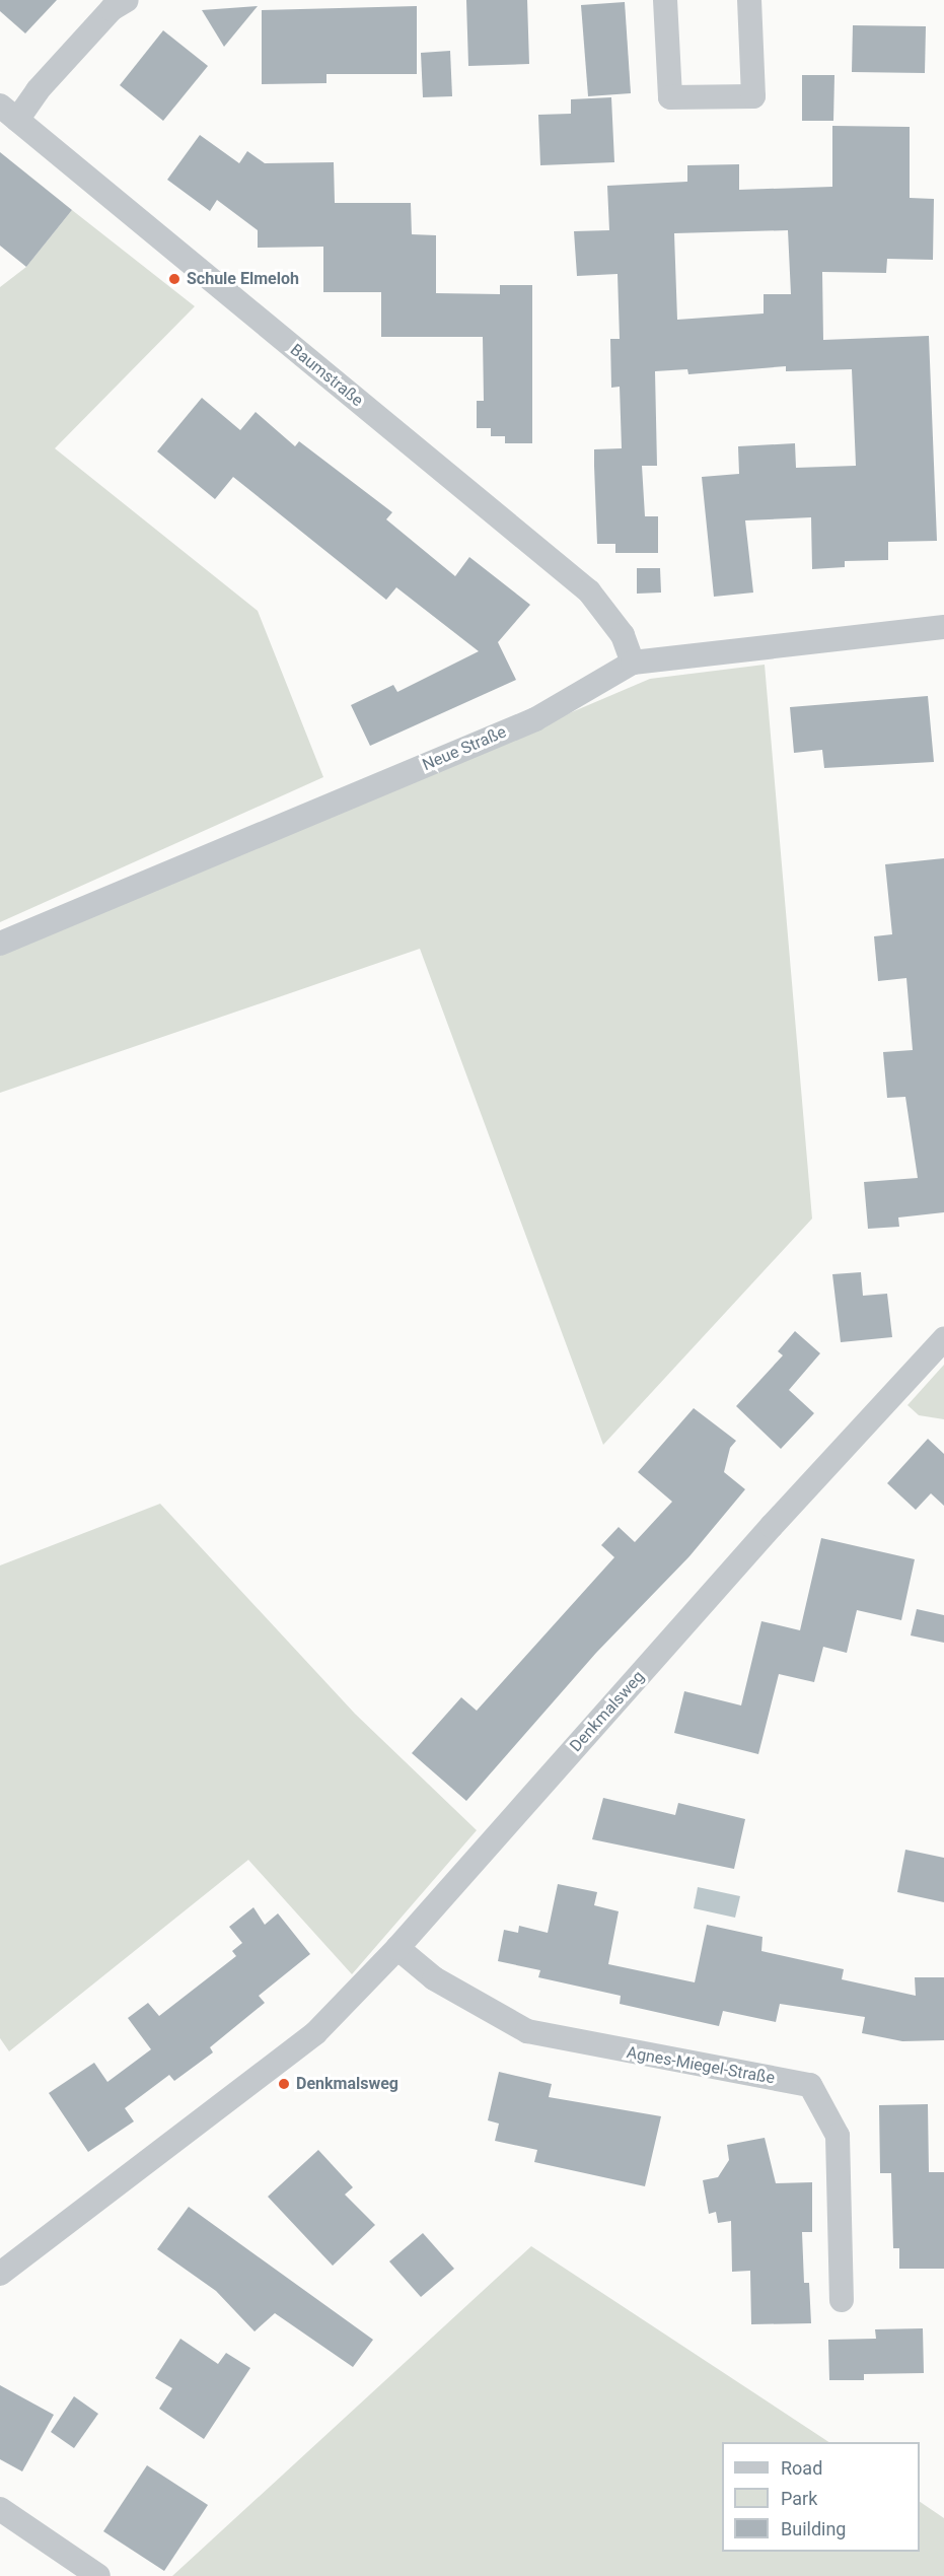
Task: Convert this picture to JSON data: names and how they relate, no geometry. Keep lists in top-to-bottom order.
{
  "streets": {
    "street": [
      "Baumstraße",
      "Neue Straße",
      "Denkmalsweg",
      "Agnes-Miegel-Straße"
    ]
  },
  "crossings": [
    ["Baumstraße", "Neue Straße"],
    ["Denkmalsweg", "Agnes-Miegel-Straße"]
  ],
  "places": ["Schule Elmeloh", "Denkmalsweg"],
  "legend": ["Road", "Park", "Building"]
}
